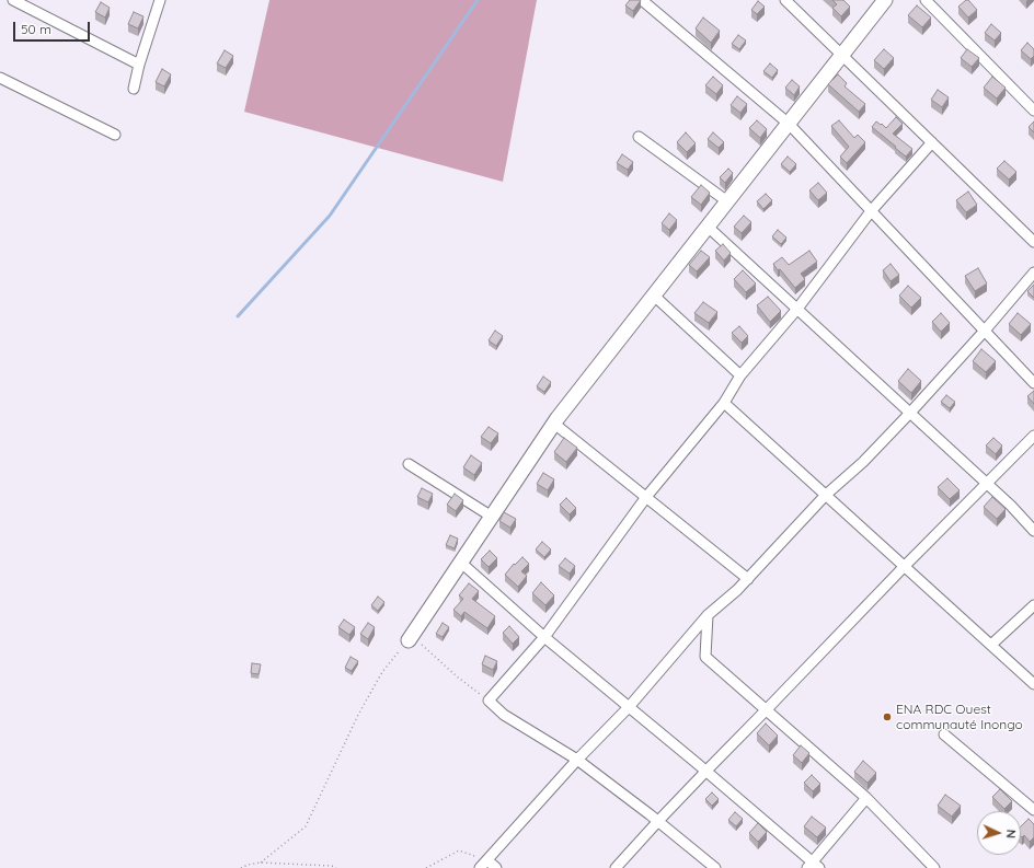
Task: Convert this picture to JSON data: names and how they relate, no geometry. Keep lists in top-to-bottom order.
{
  "places": ["ENA RDC Ouest communauté Inongo"],
  "scale_bar": "50 m",
  "north": "right"
}
